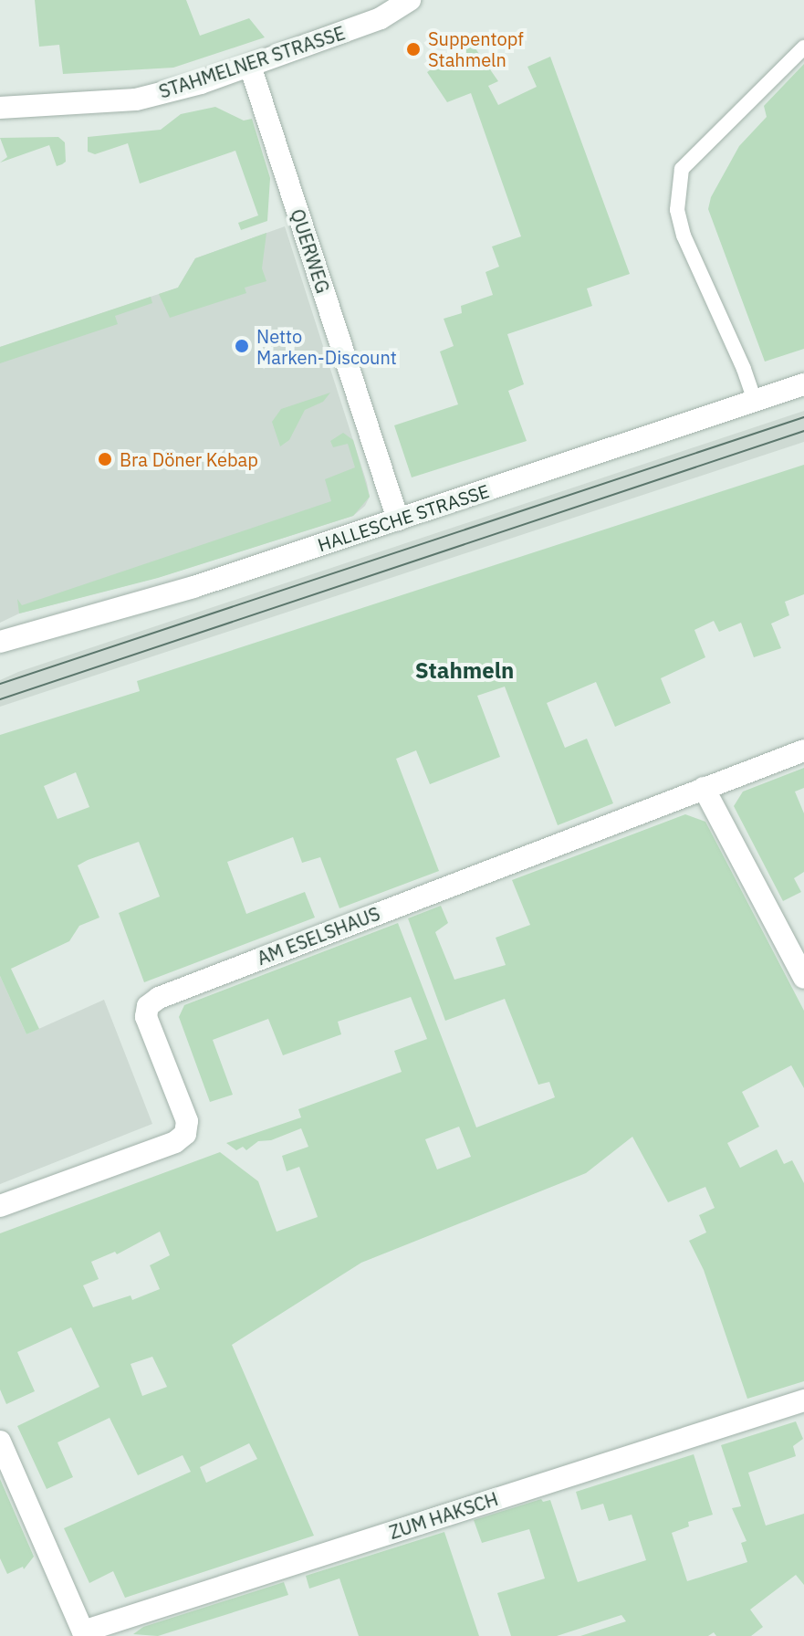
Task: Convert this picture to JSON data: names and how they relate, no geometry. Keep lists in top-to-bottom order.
{
  "streets": {
    "street": [
      "STAHMELNER STRASSE",
      "QUERWEG",
      "HALLESCHE STRASSE",
      "AM ESELSHAUS",
      "ZUM HAKSCH"
    ]
  },
  "crossings": [
    ["STAHMELNER STRASSE", "QUERWEG"],
    ["QUERWEG", "HALLESCHE STRASSE"]
  ],
  "districts": ["Stahmeln"],
  "places": ["Suppentopf Stahmeln", "Netto Marken-Discount", "Bra Döner Kebap"]
}
